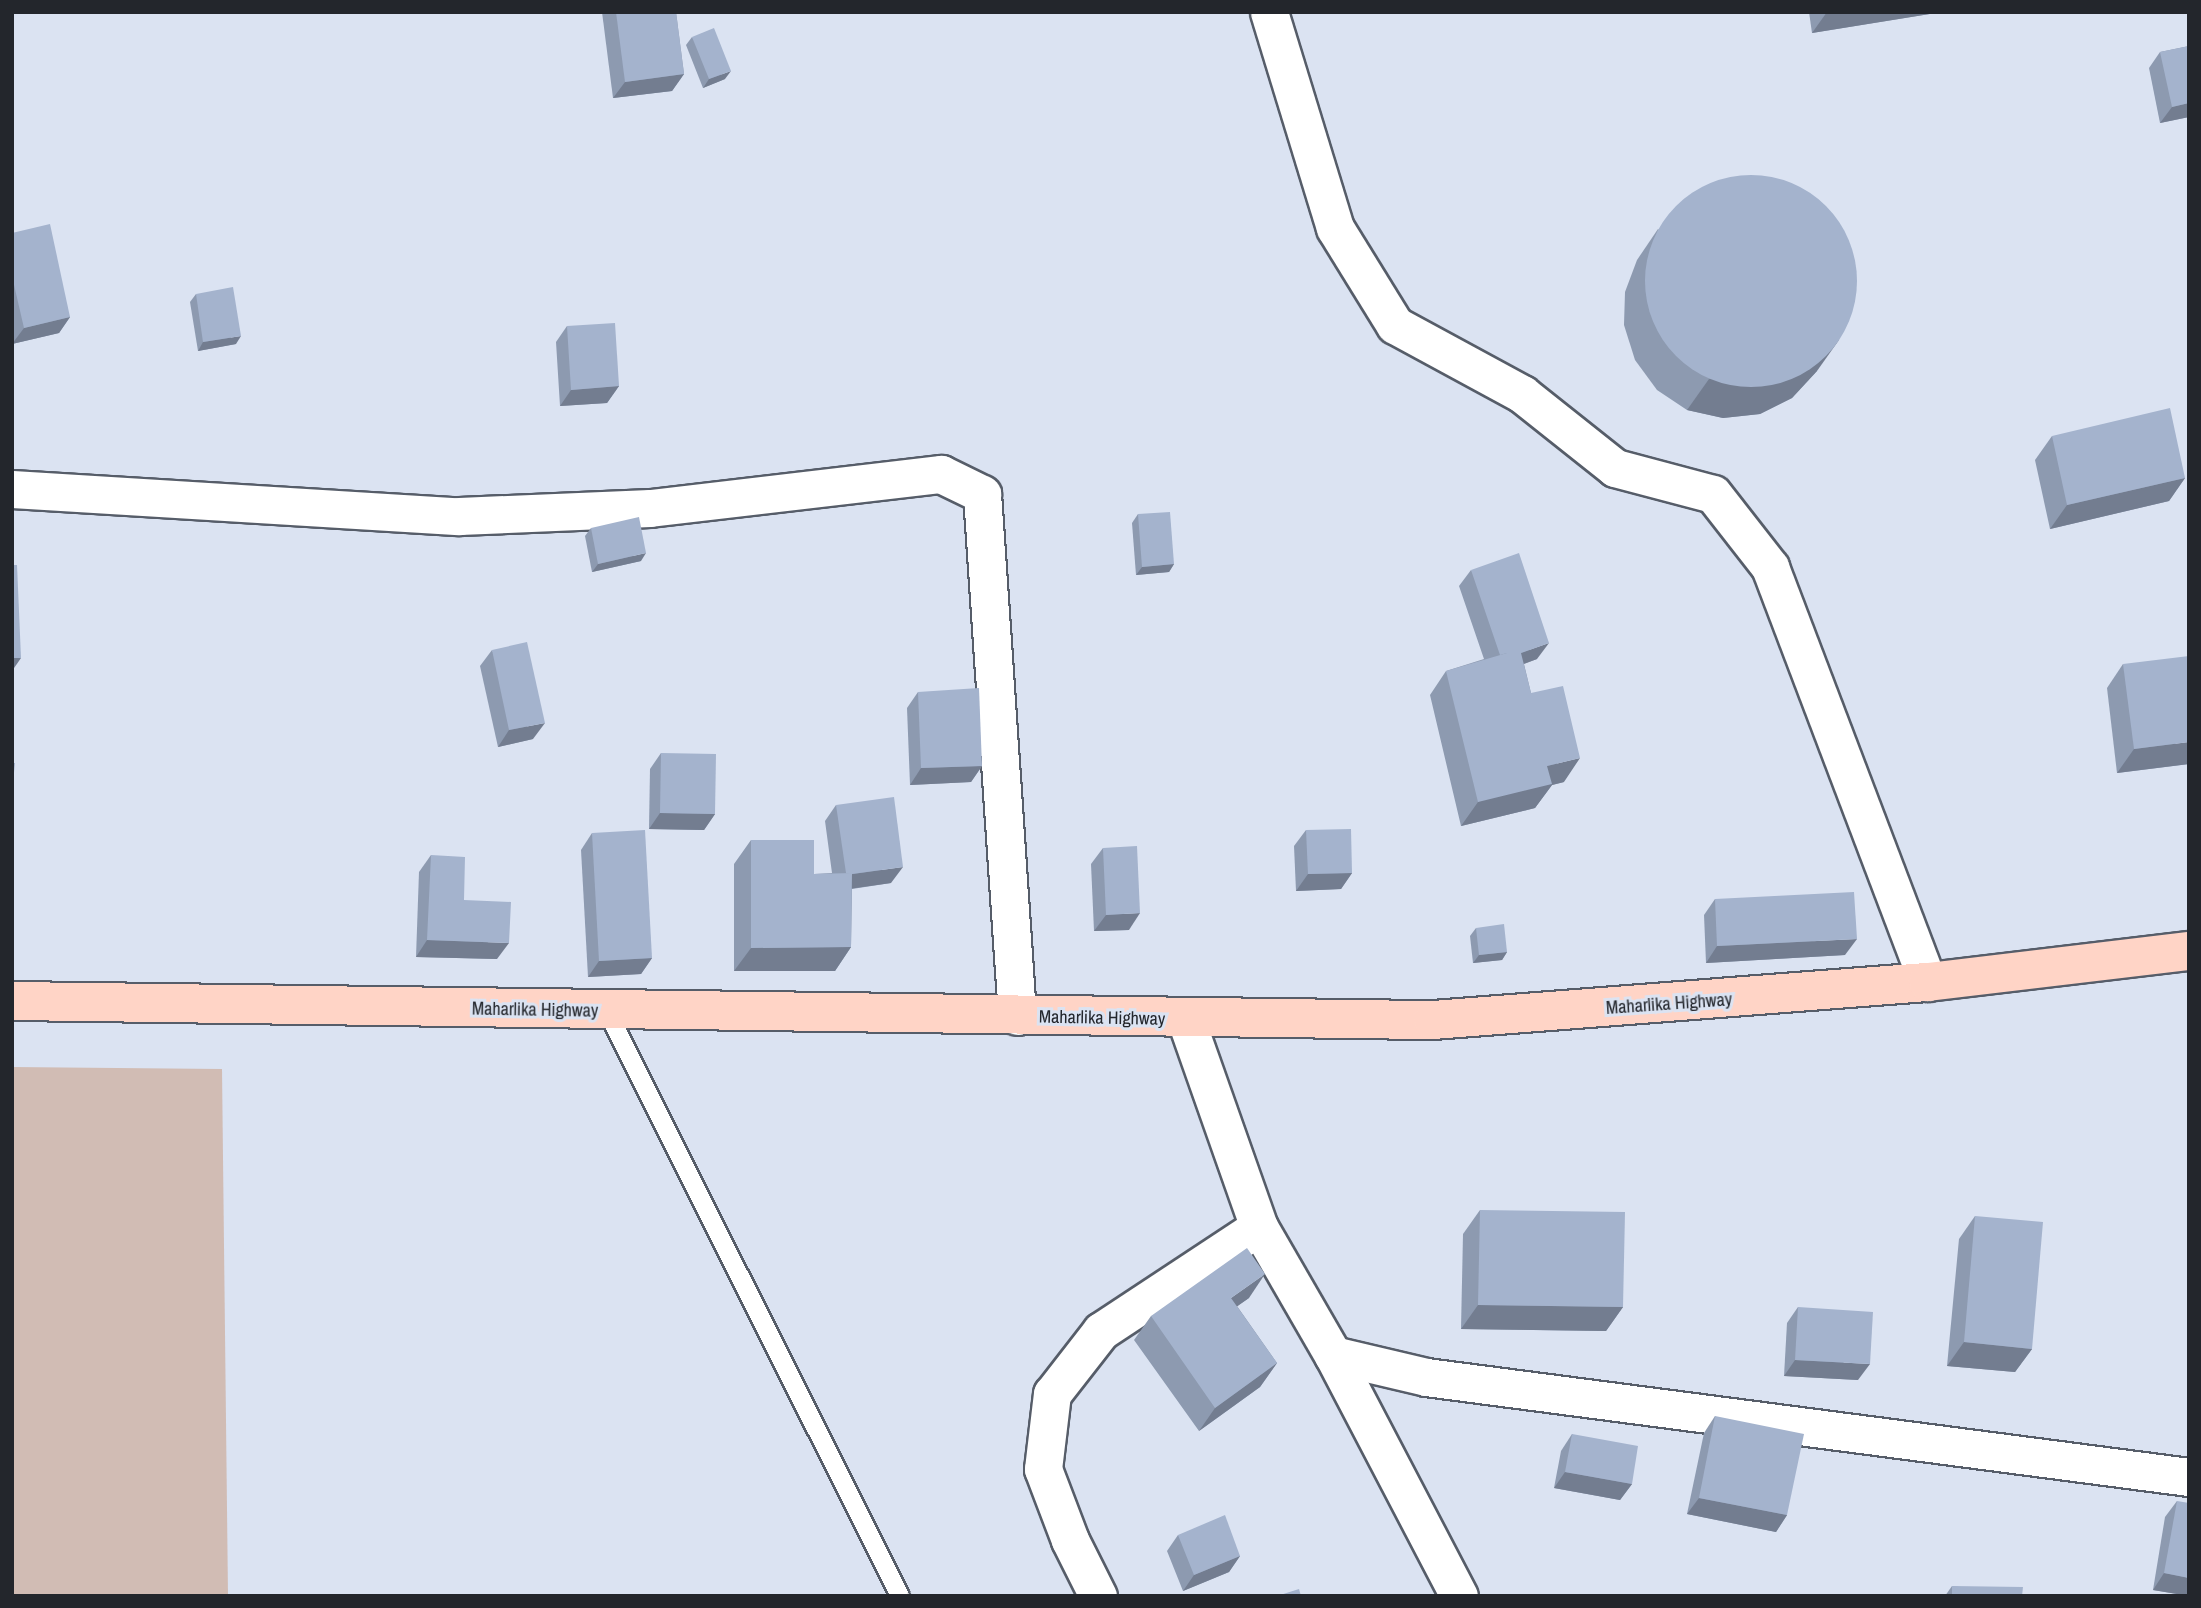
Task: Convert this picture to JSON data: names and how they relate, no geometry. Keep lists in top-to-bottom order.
{
  "streets": {
    "highway": ["Maharlika Highway"]
  }
}
